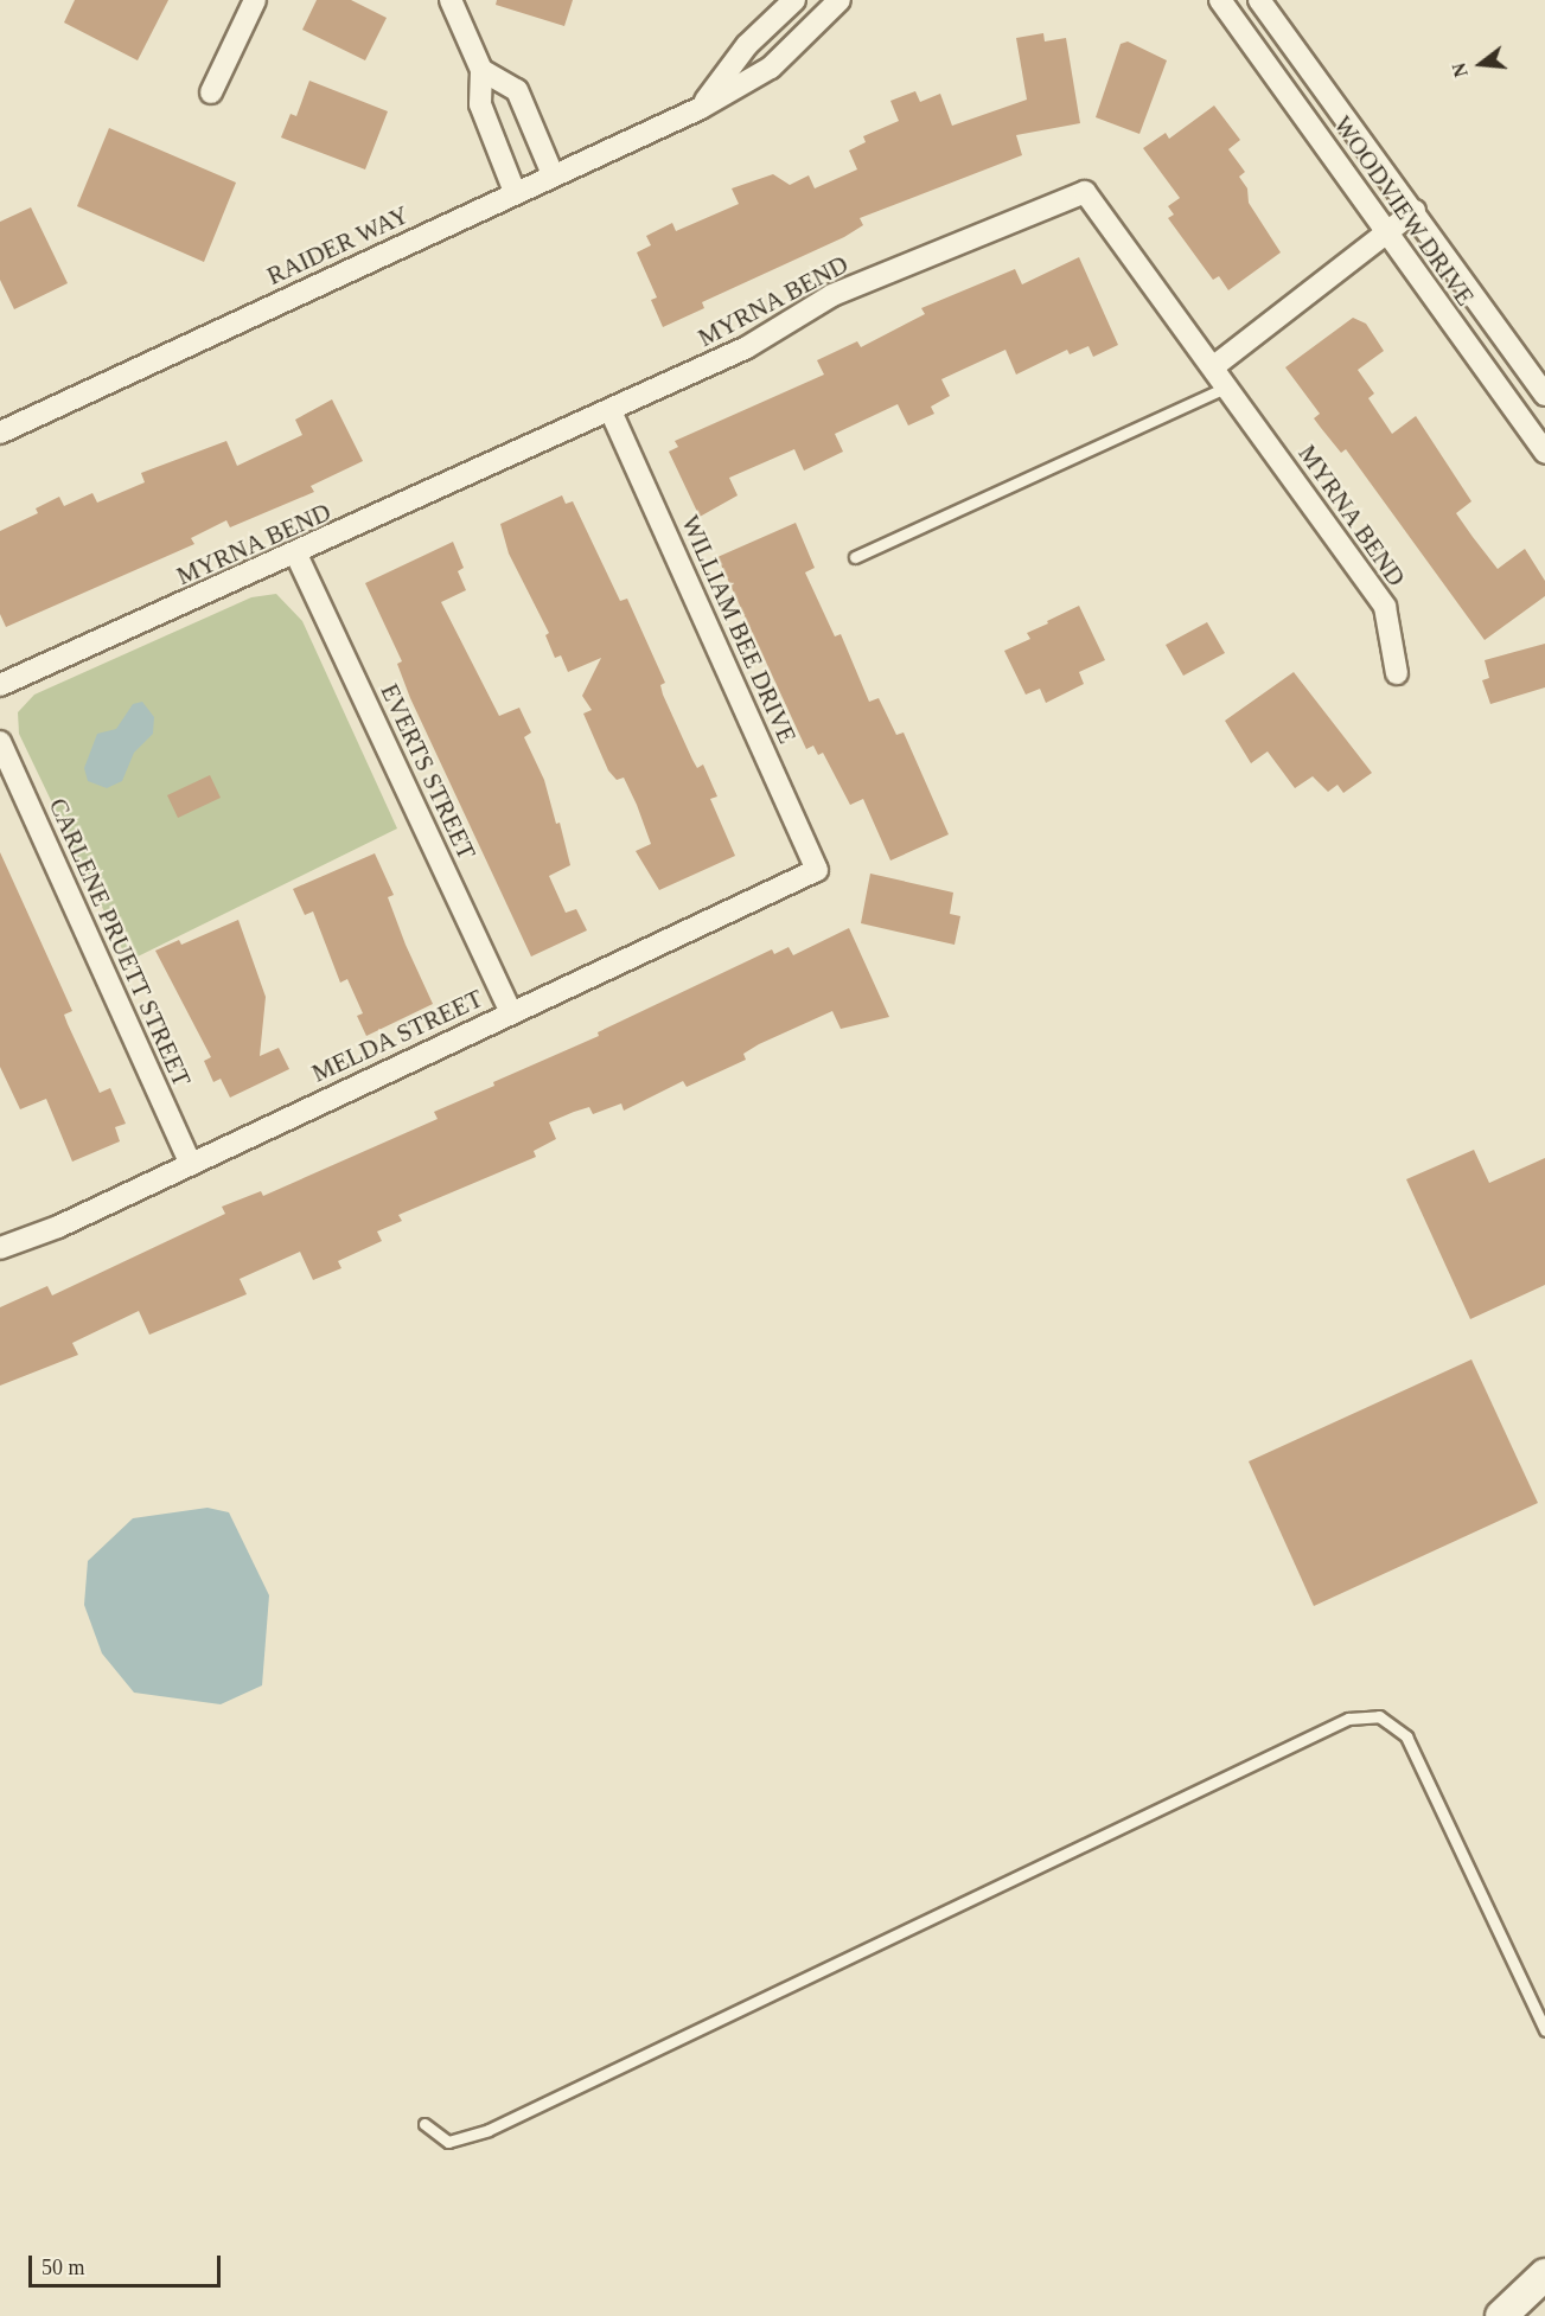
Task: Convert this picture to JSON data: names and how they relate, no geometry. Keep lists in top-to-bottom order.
{
  "streets": {
    "street": [
      "WOODVIEW DRIVE",
      "RAIDER WAY",
      "MYRNA BEND",
      "WILLIAM BEE DRIVE",
      "EVERTS STREET",
      "CARLENE PRUETT STREET",
      "MELDA STREET"
    ]
  },
  "crossings": [
    ["MYRNA BEND", "WILLIAM BEE DRIVE"],
    ["MYRNA BEND", "EVERTS STREET"],
    ["WILLIAM BEE DRIVE", "MELDA STREET"],
    ["EVERTS STREET", "MELDA STREET"],
    ["CARLENE PRUETT STREET", "MELDA STREET"]
  ],
  "scale_bar": "50 m",
  "north": "left"
}
